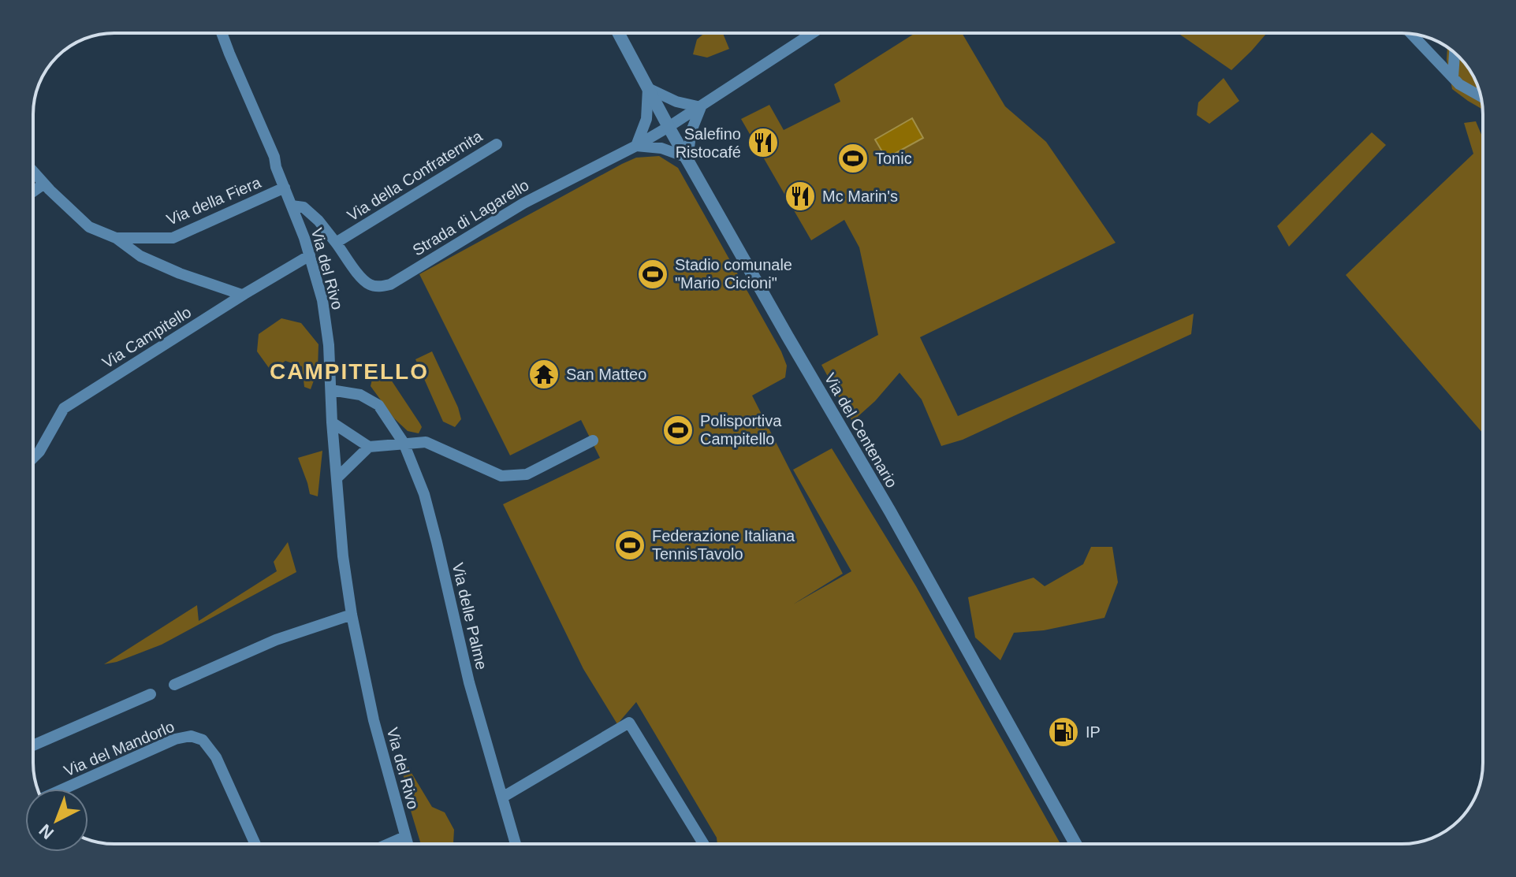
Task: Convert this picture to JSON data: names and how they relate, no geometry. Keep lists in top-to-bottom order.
{
  "streets": {
    "street": [
      "Via della Confraternita",
      "Via della Fiera",
      "Strada di Lagarello",
      "Via del Rivo",
      "Via Campitello",
      "Via del Centenario",
      "Via delle Palme",
      "Via del Mandorlo"
    ]
  },
  "crossings": [
    ["Via della Confraternita", "Strada di Lagarello"],
    ["Via della Fiera", "Via del Rivo"],
    ["Via della Fiera", "Via Campitello"],
    ["Strada di Lagarello", "Via del Centenario"],
    ["Via del Rivo", "Via Campitello"],
    ["Via del Rivo", "Via delle Palme"]
  ],
  "districts": ["CAMPITELLO"],
  "places": {
    "restaurant": ["Salefino Ristocafé", "Mc Marin's"],
    "sports": [
      "Tonic",
      "Stadio comunale \"Mario Cicioni\"",
      "Polisportiva Campitello",
      "Federazione Italiana TennisTavolo"
    ],
    "temple": ["San Matteo"],
    "fuel station": ["IP"]
  },
  "north": "bottom left"
}
